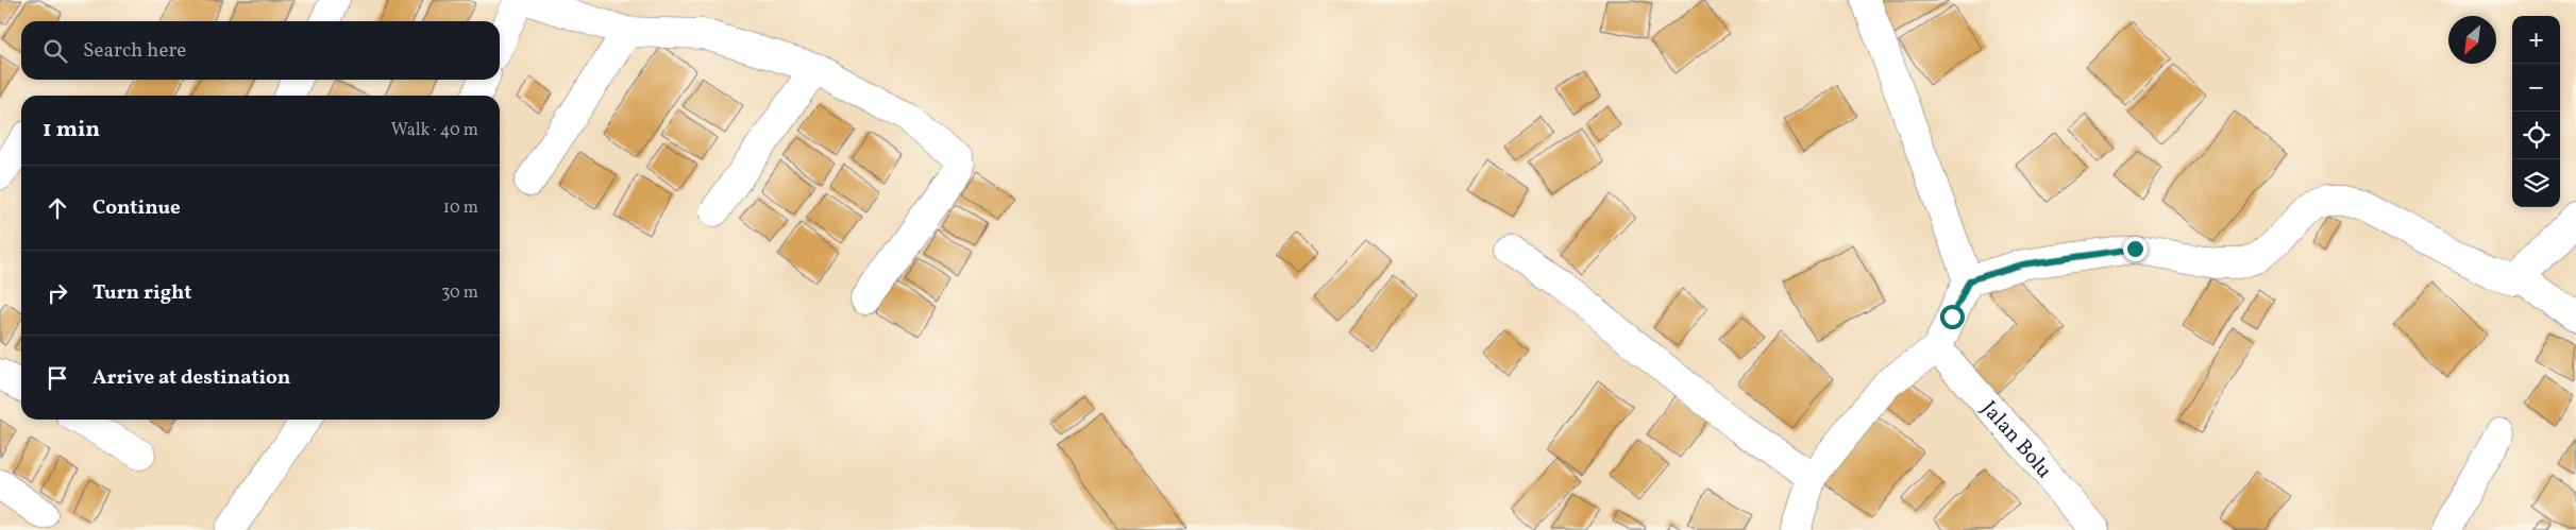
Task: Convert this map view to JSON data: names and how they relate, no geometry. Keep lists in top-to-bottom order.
{
  "streets": {
    "street": ["Jalan Bolu"]
  },
  "north": "bottom left",
  "page": {
    "map_buttons": ["+", "−"],
    "search": "Search here",
    "heading": ["1 min", "Walk · 40 m"],
    "list": [
      ["Continue", "10 m"],
      ["Turn right", "30 m"],
      "Arrive at destination"
    ]
  }
}
